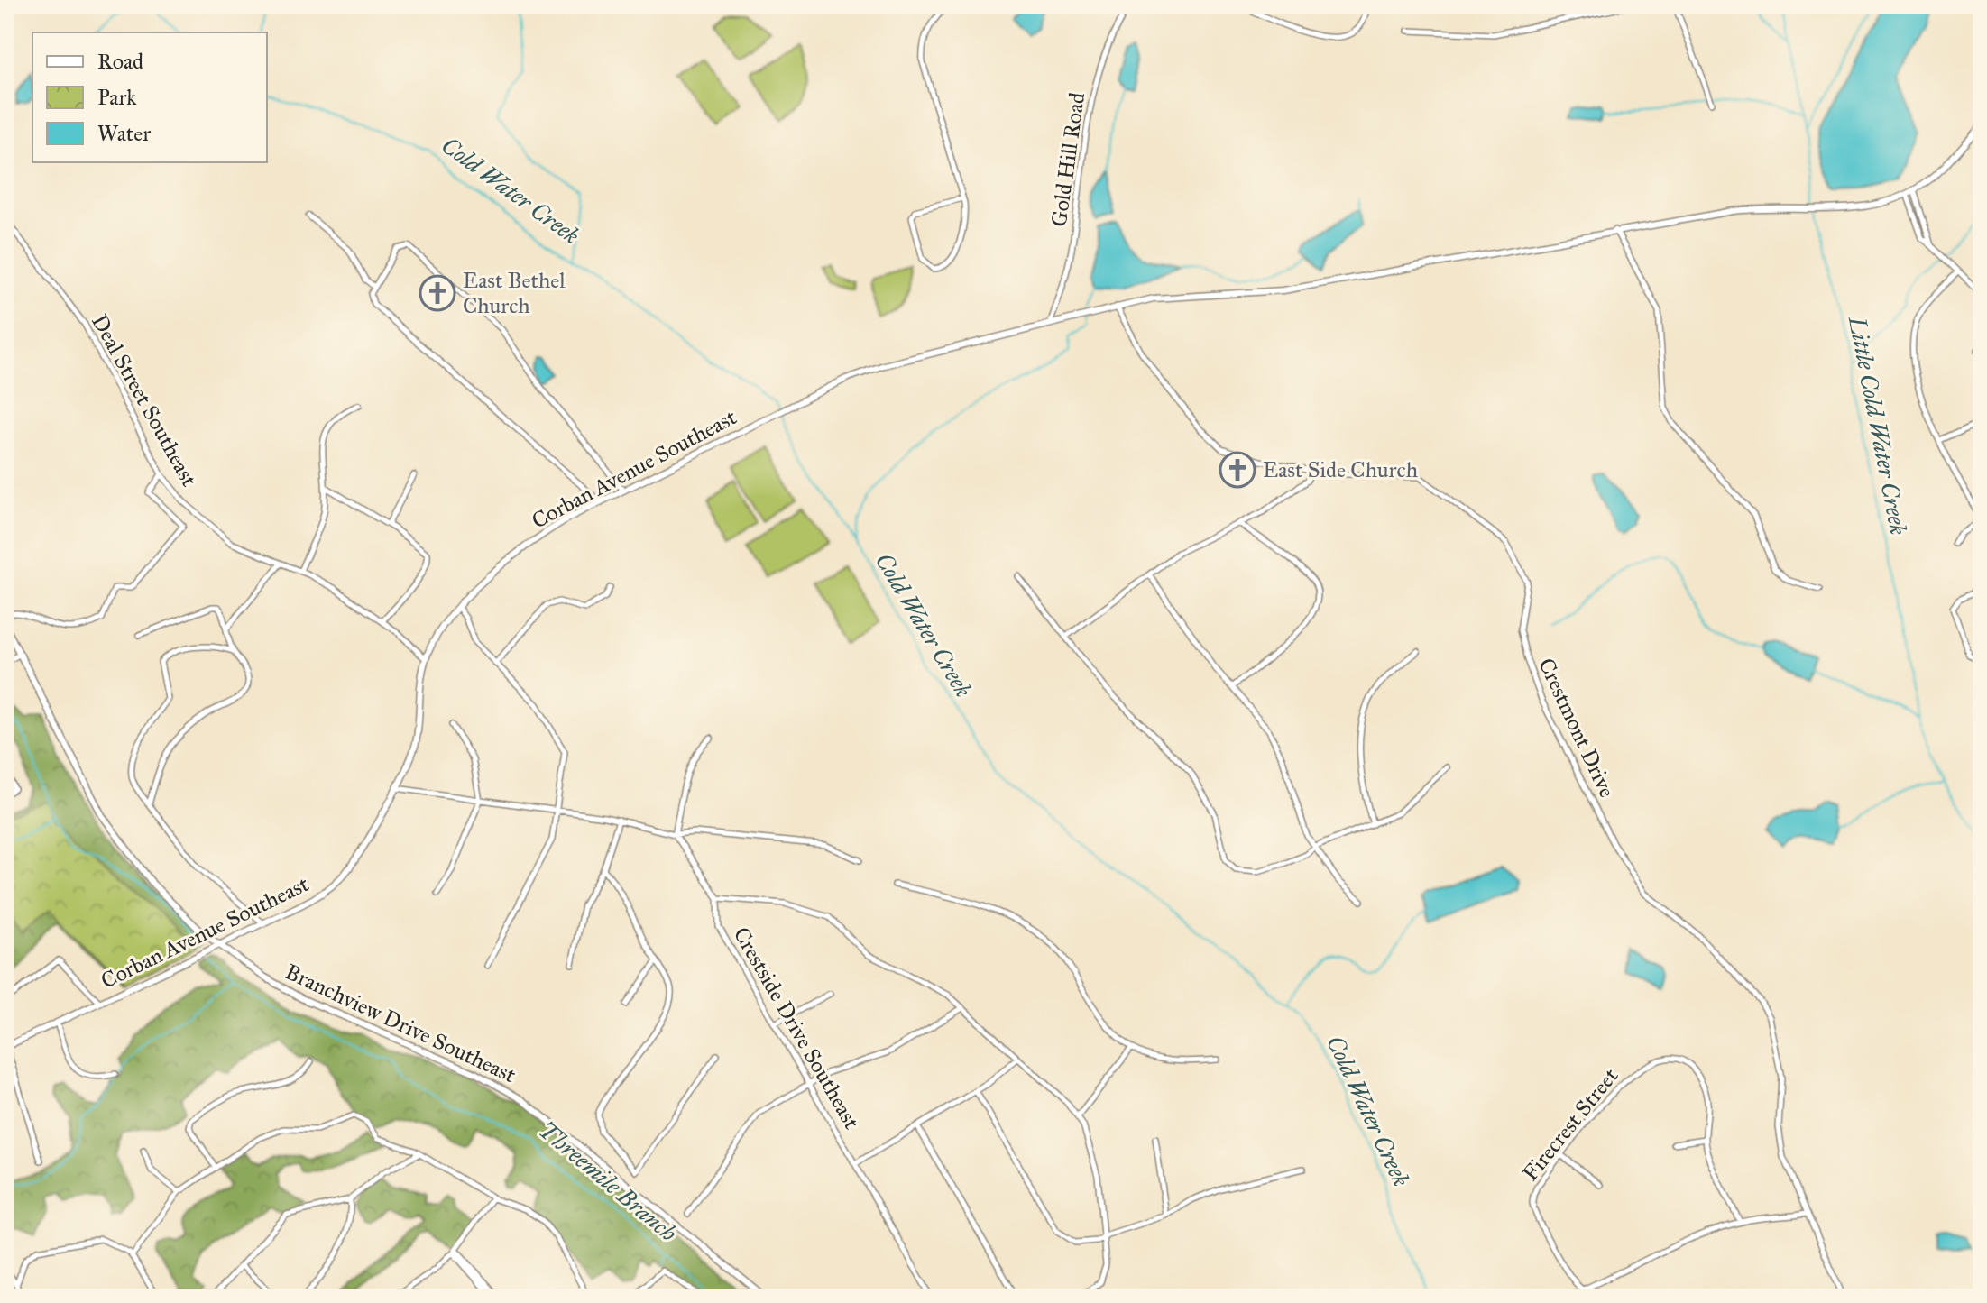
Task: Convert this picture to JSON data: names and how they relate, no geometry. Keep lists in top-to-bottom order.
{
  "streets": {
    "main road": ["Corban Avenue Southeast", "Branchview Drive Southeast"],
    "street": [
      "Gold Hill Road",
      "Deal Street Southeast",
      "Crestmont Drive",
      "Crestside Drive Southeast",
      "Firecrest Street"
    ]
  },
  "crossings": [
    ["Gold Hill Road", "Corban Avenue Southeast"],
    ["Deal Street Southeast", "Corban Avenue Southeast"],
    ["Corban Avenue Southeast", "Crestmont Drive"],
    ["Corban Avenue Southeast", "Branchview Drive Southeast"]
  ],
  "water": ["Cold Water Creek", "Little Cold Water Creek", "Threemile Branch"],
  "places": {
    "church": ["East Bethel Church", "East Side Church"]
  },
  "legend": ["Road", "Park", "Water"]
}
